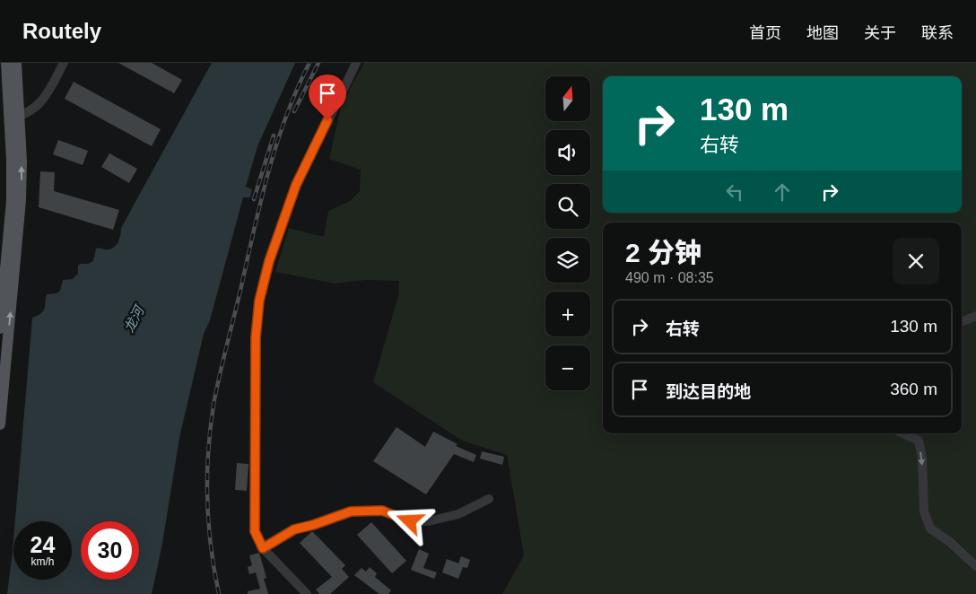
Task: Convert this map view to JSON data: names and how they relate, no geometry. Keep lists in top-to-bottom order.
{
  "water": ["龙河"],
  "north": "top",
  "page": {
    "header": "Routely",
    "nav": [
      "首页",
      "地图",
      "关于",
      "联系"
    ],
    "map_buttons": ["+", "−"],
    "turn": ["130 m", "右转"],
    "heading": ["2 分钟", "490 m · 08:35"],
    "list": [
      {
        "name": "右转",
        "value": "130 m"
      },
      {
        "name": "到达目的地",
        "value": "360 m"
      }
    ],
    "speed": "24 km/h",
    "limit": "30"
  }
}
